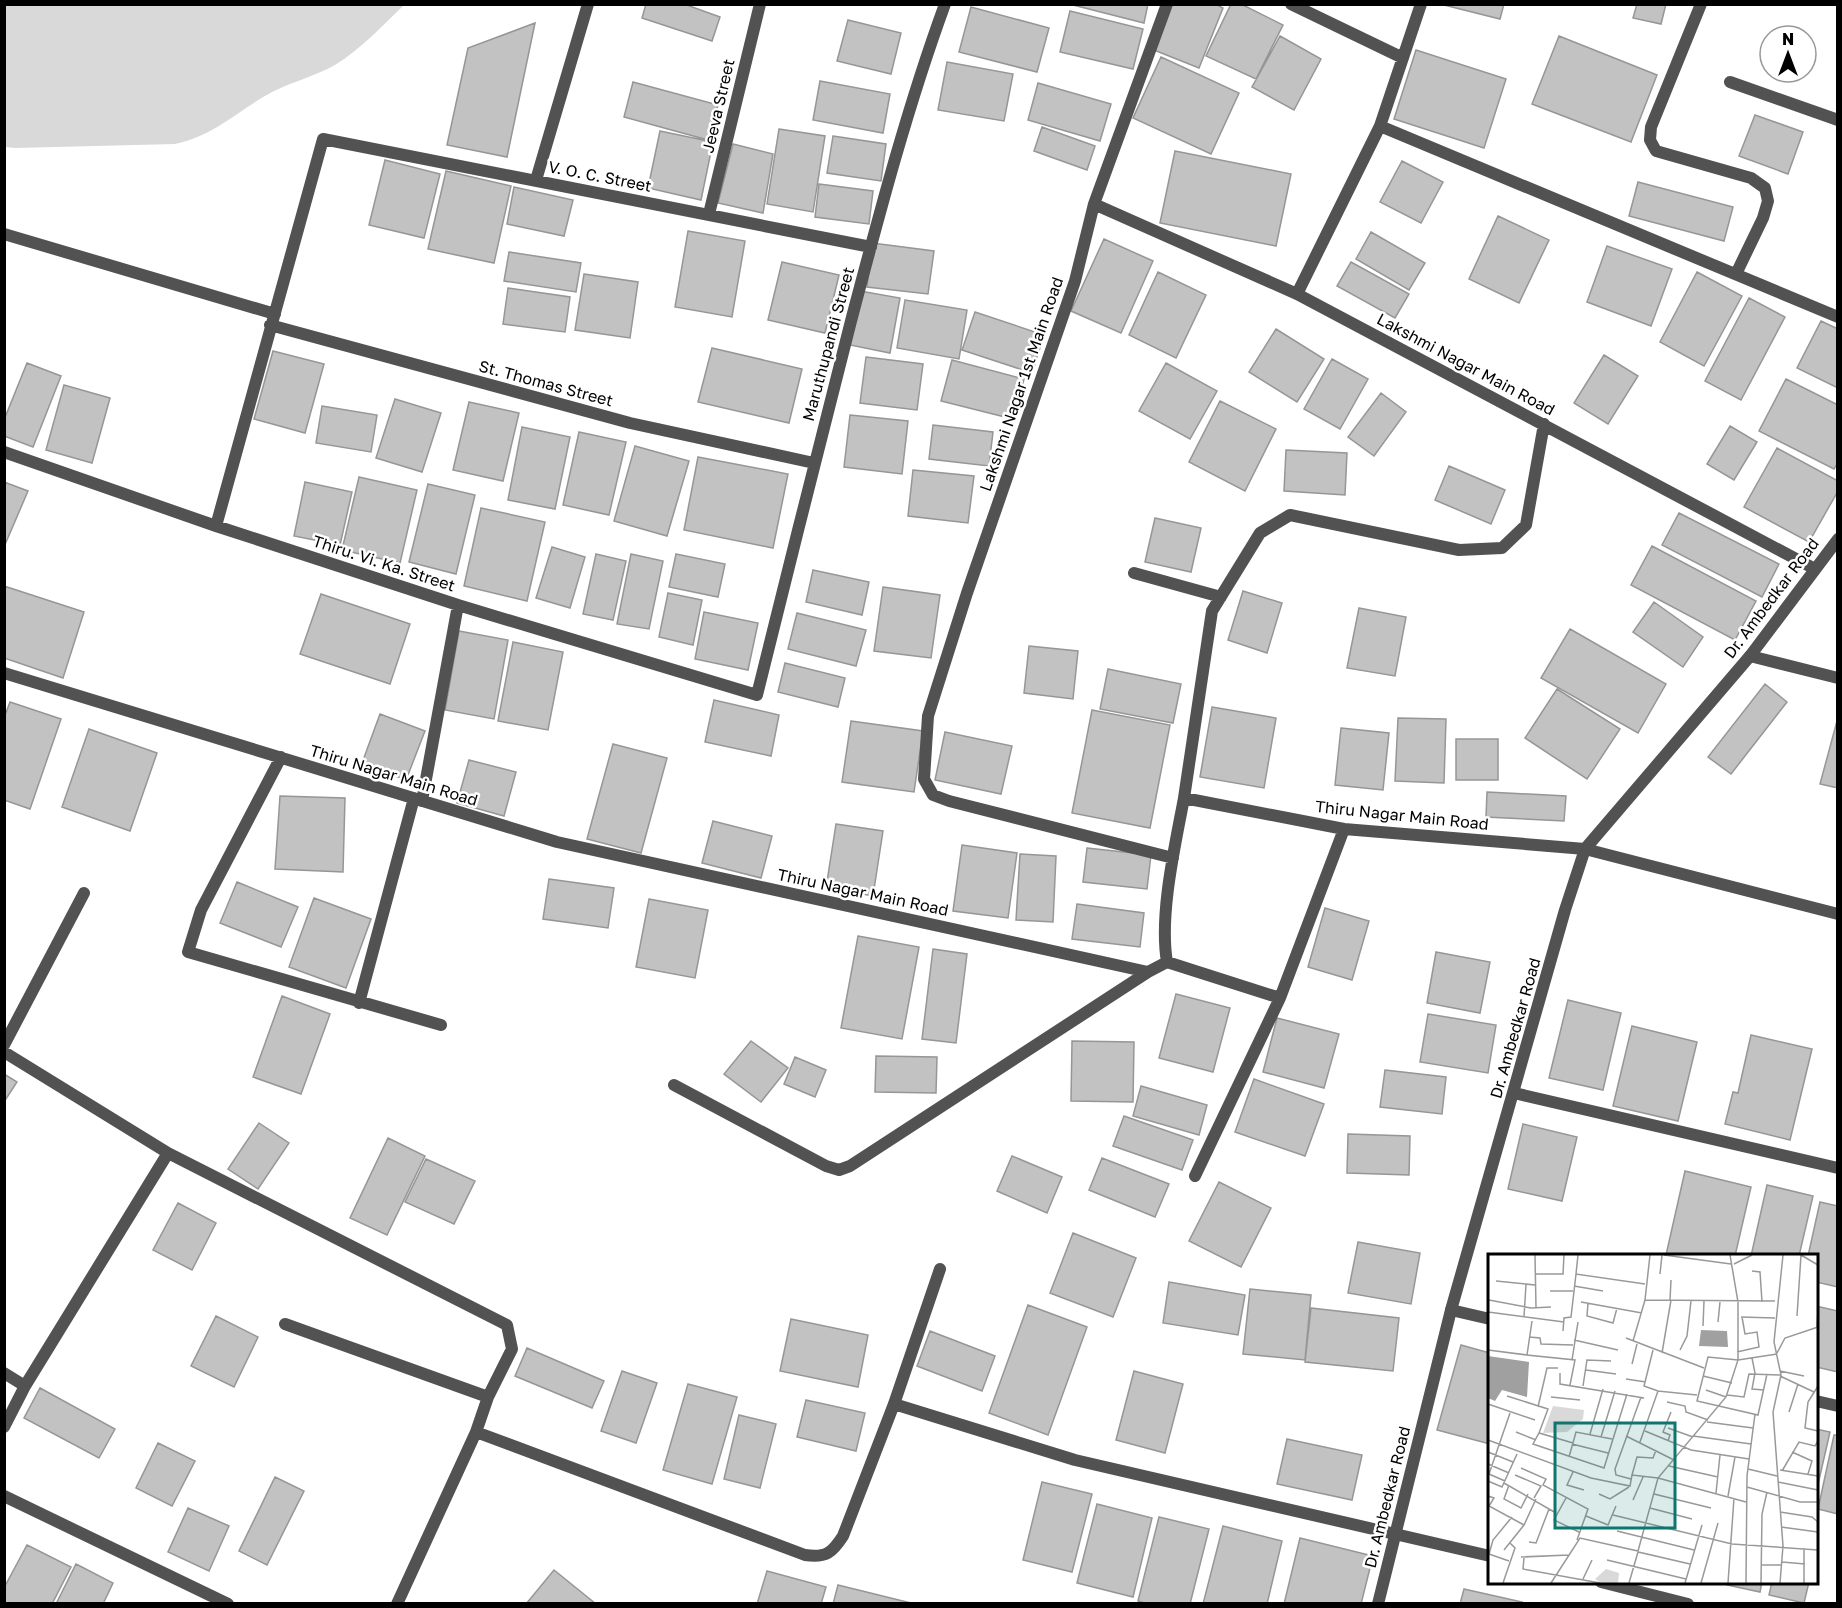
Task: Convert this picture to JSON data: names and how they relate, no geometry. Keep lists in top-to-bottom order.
{
  "streets": {
    "street": [
      "Jeeva Street",
      "V. O. C. Street",
      "Maruthupandi Street",
      "Lakshmi Nagar Main Road",
      "St. Thomas Street",
      "Lakshmi Nagar 1st Main Road",
      "Thiru. Vi. Ka. Street",
      "Dr. Ambedkar Road",
      "Thiru Nagar Main Road"
    ]
  },
  "crossings": [
    ["Jeeva Street", "V. O. C. Street"],
    ["V. O. C. Street", "Maruthupandi Street"],
    ["V. O. C. Street", "St. Thomas Street"],
    ["Maruthupandi Street", "St. Thomas Street"],
    ["Maruthupandi Street", "Thiru. Vi. Ka. Street"],
    ["Lakshmi Nagar Main Road", "Lakshmi Nagar 1st Main Road"],
    ["Lakshmi Nagar Main Road", "Dr. Ambedkar Road"],
    ["Dr. Ambedkar Road", "Thiru Nagar Main Road"]
  ],
  "north": "top"
}
